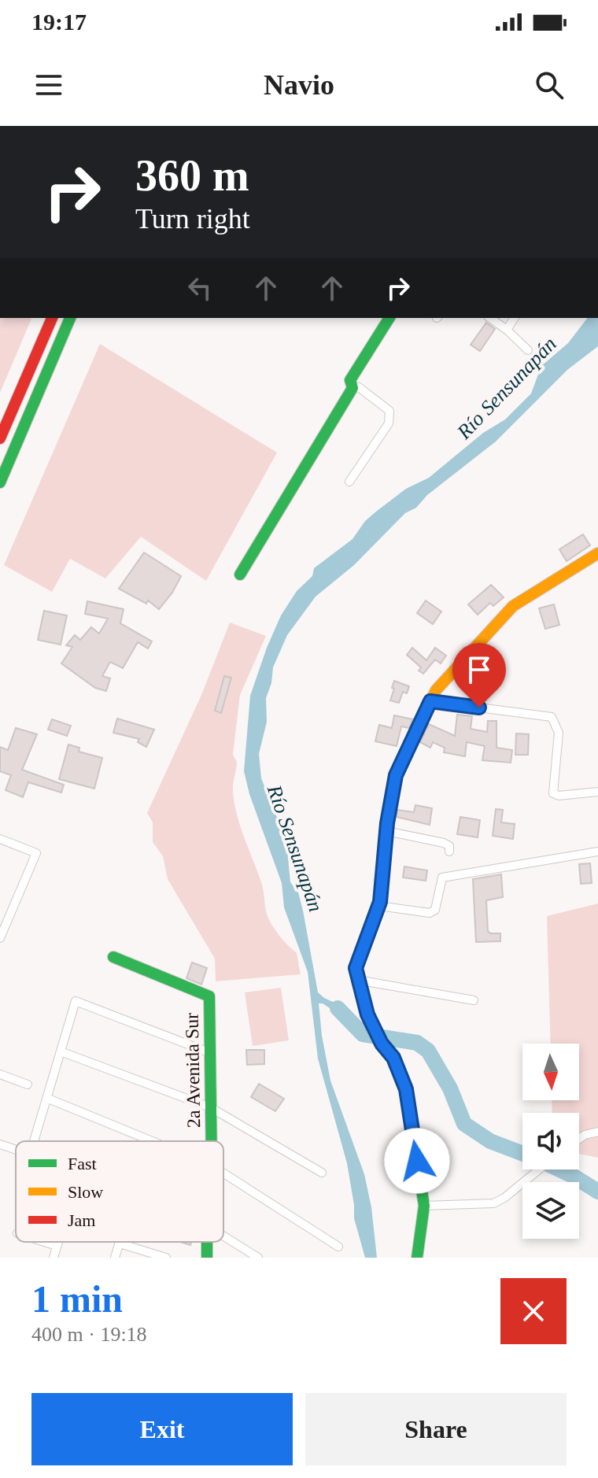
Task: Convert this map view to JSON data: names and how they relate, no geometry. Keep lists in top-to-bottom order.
{
  "streets": {
    "main road": ["2a Avenida Sur"]
  },
  "water": ["Río Sensunapán"],
  "legend": ["Fast", "Slow", "Jam"],
  "north": "bottom",
  "page": {
    "status": "19:17",
    "header": "Navio",
    "turn": ["360 m", "Turn right"],
    "heading": ["1 min", "400 m · 19:18"],
    "buttons": ["Exit", "Share"]
  }
}
